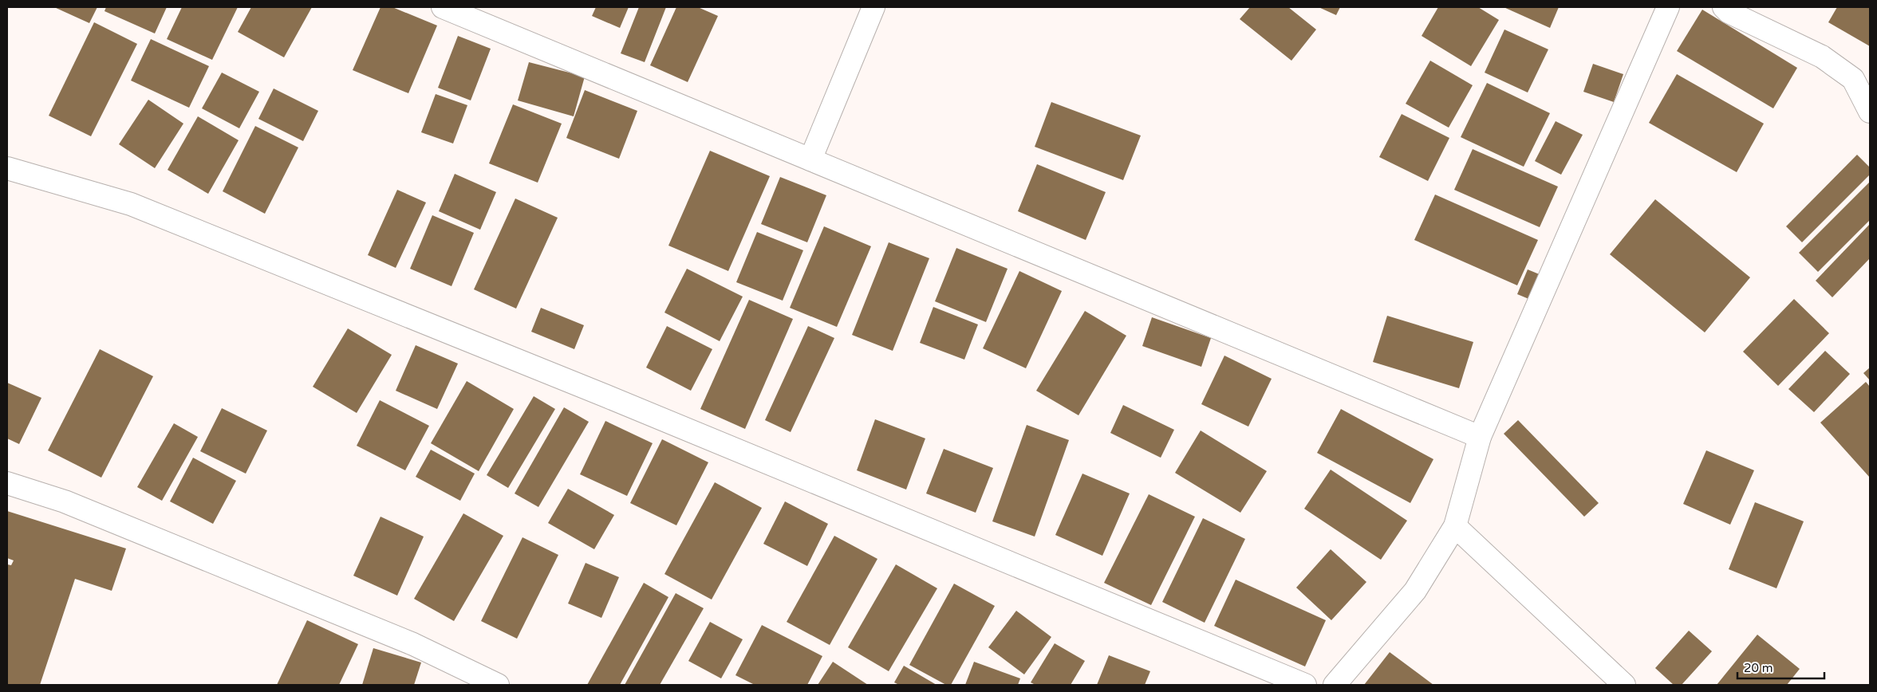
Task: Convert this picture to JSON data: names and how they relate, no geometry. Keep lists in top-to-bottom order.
{
  "scale_bar": "20 m"
}
